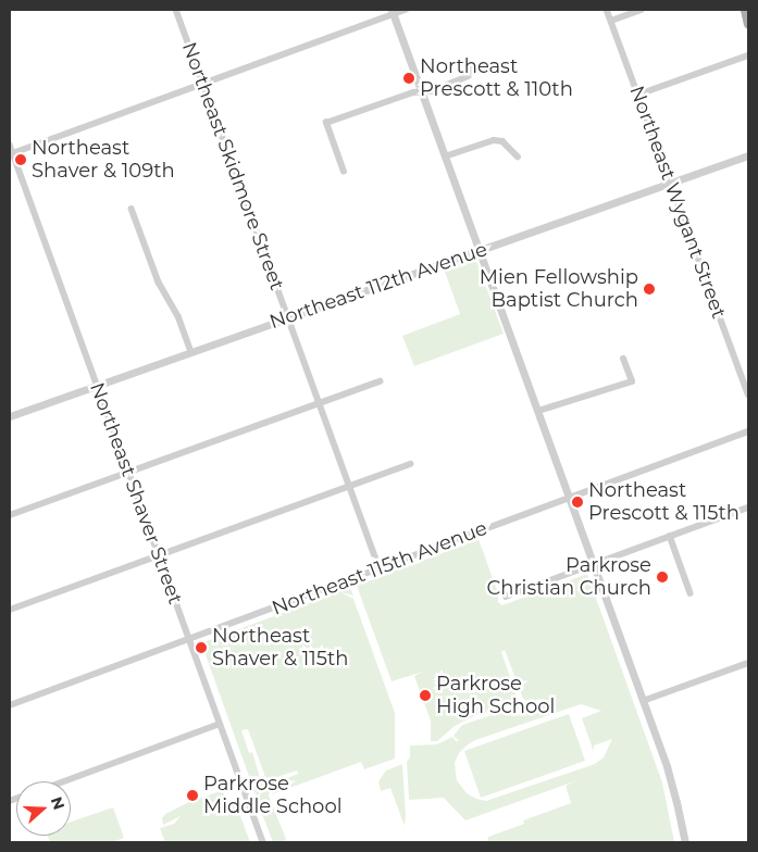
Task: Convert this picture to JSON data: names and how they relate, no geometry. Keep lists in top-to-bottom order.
{
  "streets": {
    "street": [
      "Northeast Skidmore Street",
      "Northeast Wygant Street",
      "Northeast 112th Avenue",
      "Northeast Shaver Street",
      "Northeast 115th Avenue"
    ]
  },
  "crossings": [
    ["Northeast Skidmore Street", "Northeast 112th Avenue"],
    ["Northeast Skidmore Street", "Northeast 115th Avenue"],
    ["Northeast Wygant Street", "Northeast 112th Avenue"],
    ["Northeast 112th Avenue", "Northeast Shaver Street"],
    ["Northeast Shaver Street", "Northeast 115th Avenue"]
  ],
  "places": [
    "Northeast Prescott & 110th",
    "Northeast Shaver & 109th",
    "Mien Fellowship Baptist Church",
    "Northeast Prescott & 115th",
    "Parkrose Christian Church",
    "Northeast Shaver & 115th",
    "Parkrose High School",
    "Parkrose Middle School"
  ],
  "north": "right"
}
